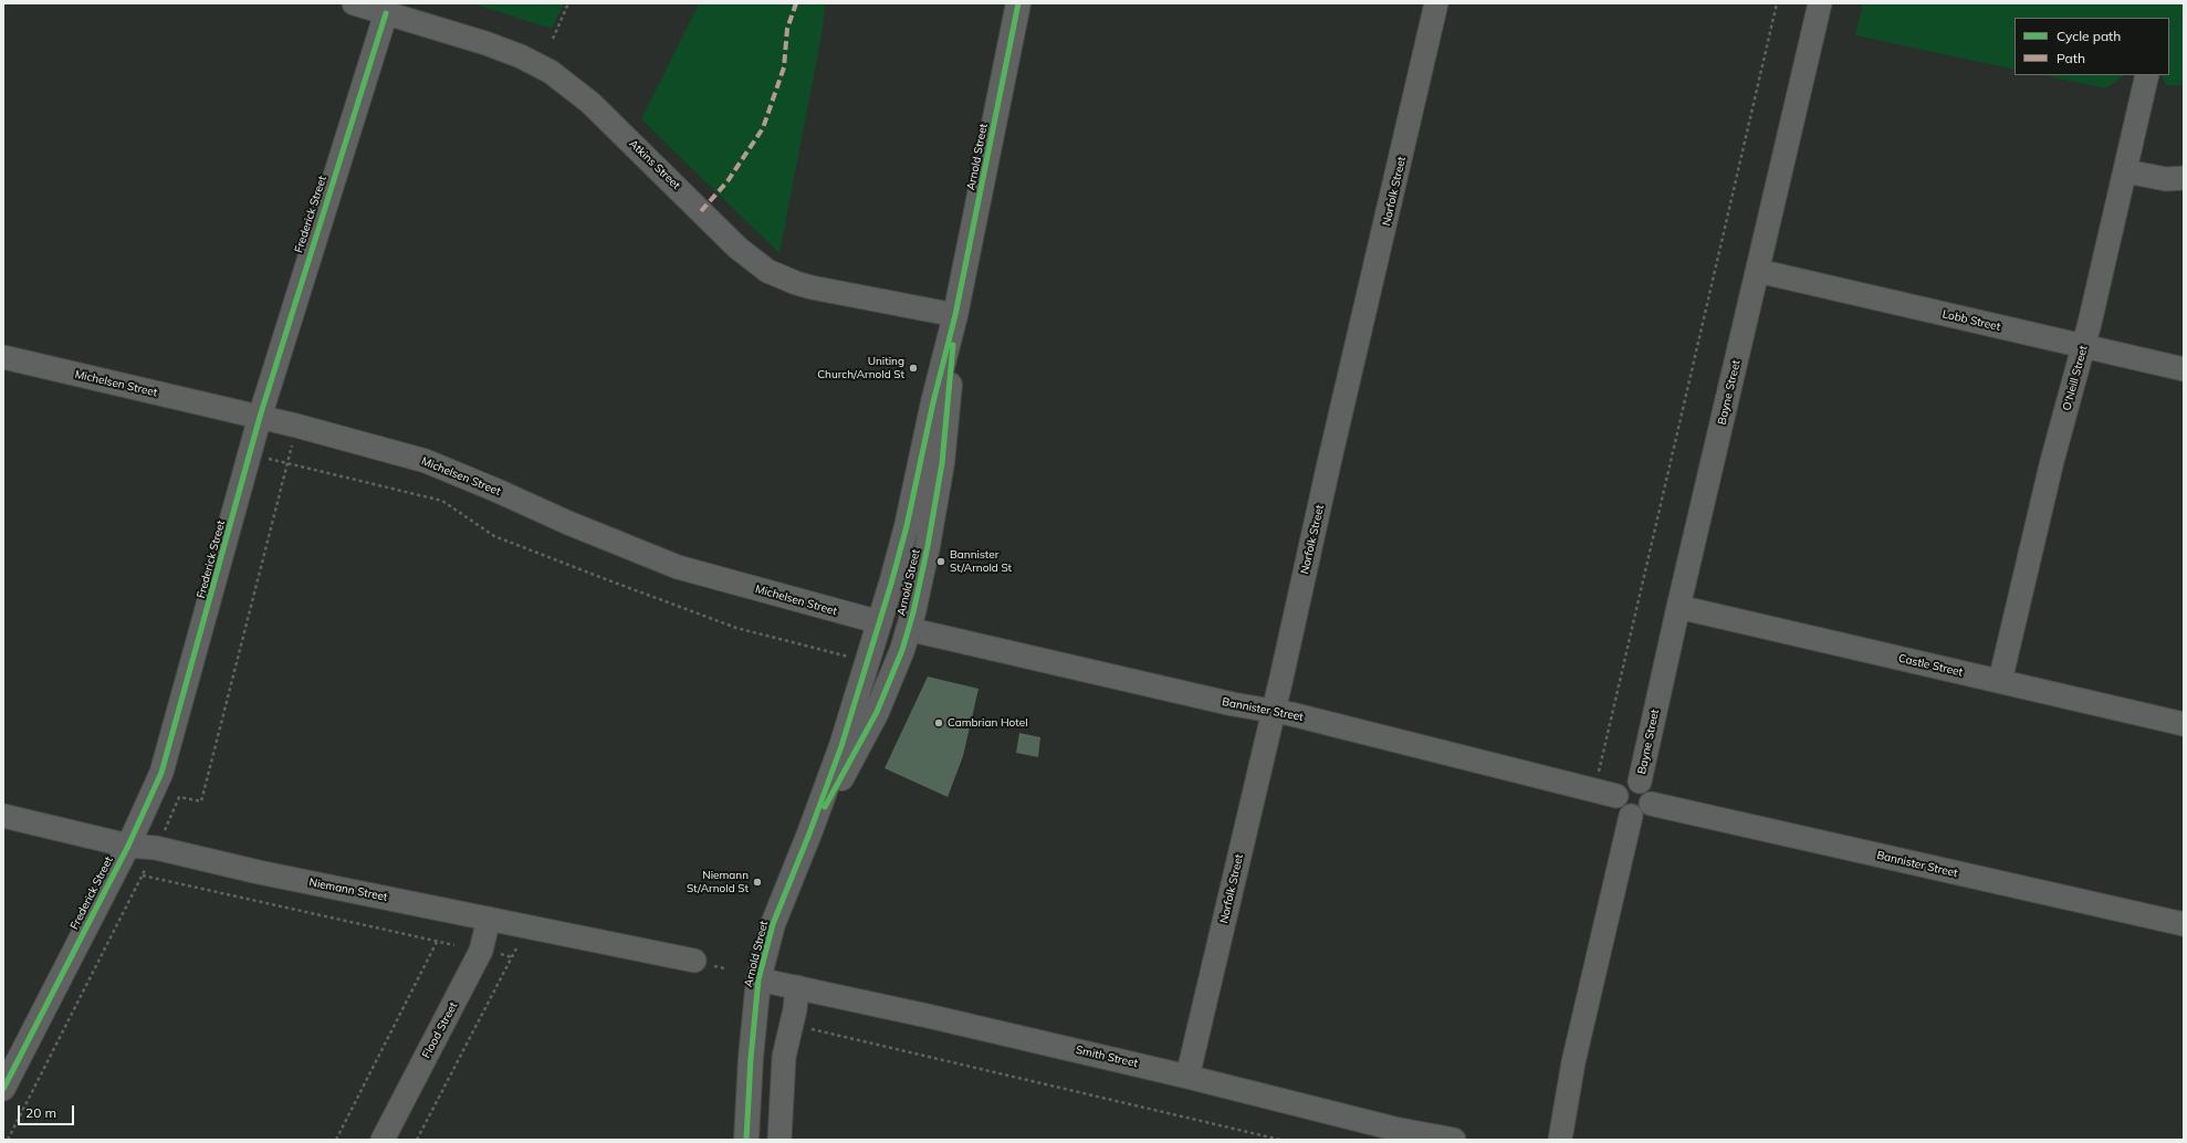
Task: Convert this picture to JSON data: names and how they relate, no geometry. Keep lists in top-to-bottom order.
{
  "streets": {
    "main road": ["Arnold Street", "Michelsen Street"],
    "street": [
      "Atkins Street",
      "Norfolk Street",
      "Frederick Street",
      "Lobb Street",
      "O'Neill Street",
      "Bayne Street",
      "Castle Street",
      "Bannister Street",
      "Niemann Street",
      "Flood Street",
      "Smith Street"
    ]
  },
  "crossings": [
    ["Arnold Street", "Atkins Street"],
    ["Arnold Street", "Michelsen Street"],
    ["Arnold Street", "Bannister Street"],
    ["Arnold Street", "Smith Street"],
    ["Atkins Street", "Frederick Street"],
    ["Norfolk Street", "Bannister Street"],
    ["Norfolk Street", "Smith Street"],
    ["Frederick Street", "Michelsen Street"],
    ["Frederick Street", "Niemann Street"],
    ["Lobb Street", "O'Neill Street"],
    ["Lobb Street", "Bayne Street"],
    ["O'Neill Street", "Castle Street"],
    ["Michelsen Street", "Bannister Street"],
    ["Bayne Street", "Castle Street"],
    ["Bayne Street", "Bannister Street"],
    ["Niemann Street", "Flood Street"]
  ],
  "places": [
    "Uniting Church/Arnold St",
    "Bannister St/Arnold St",
    "Cambrian Hotel",
    "Niemann St/Arnold St"
  ],
  "legend": ["Cycle path", "Path"],
  "scale_bar": "20 m"
}
